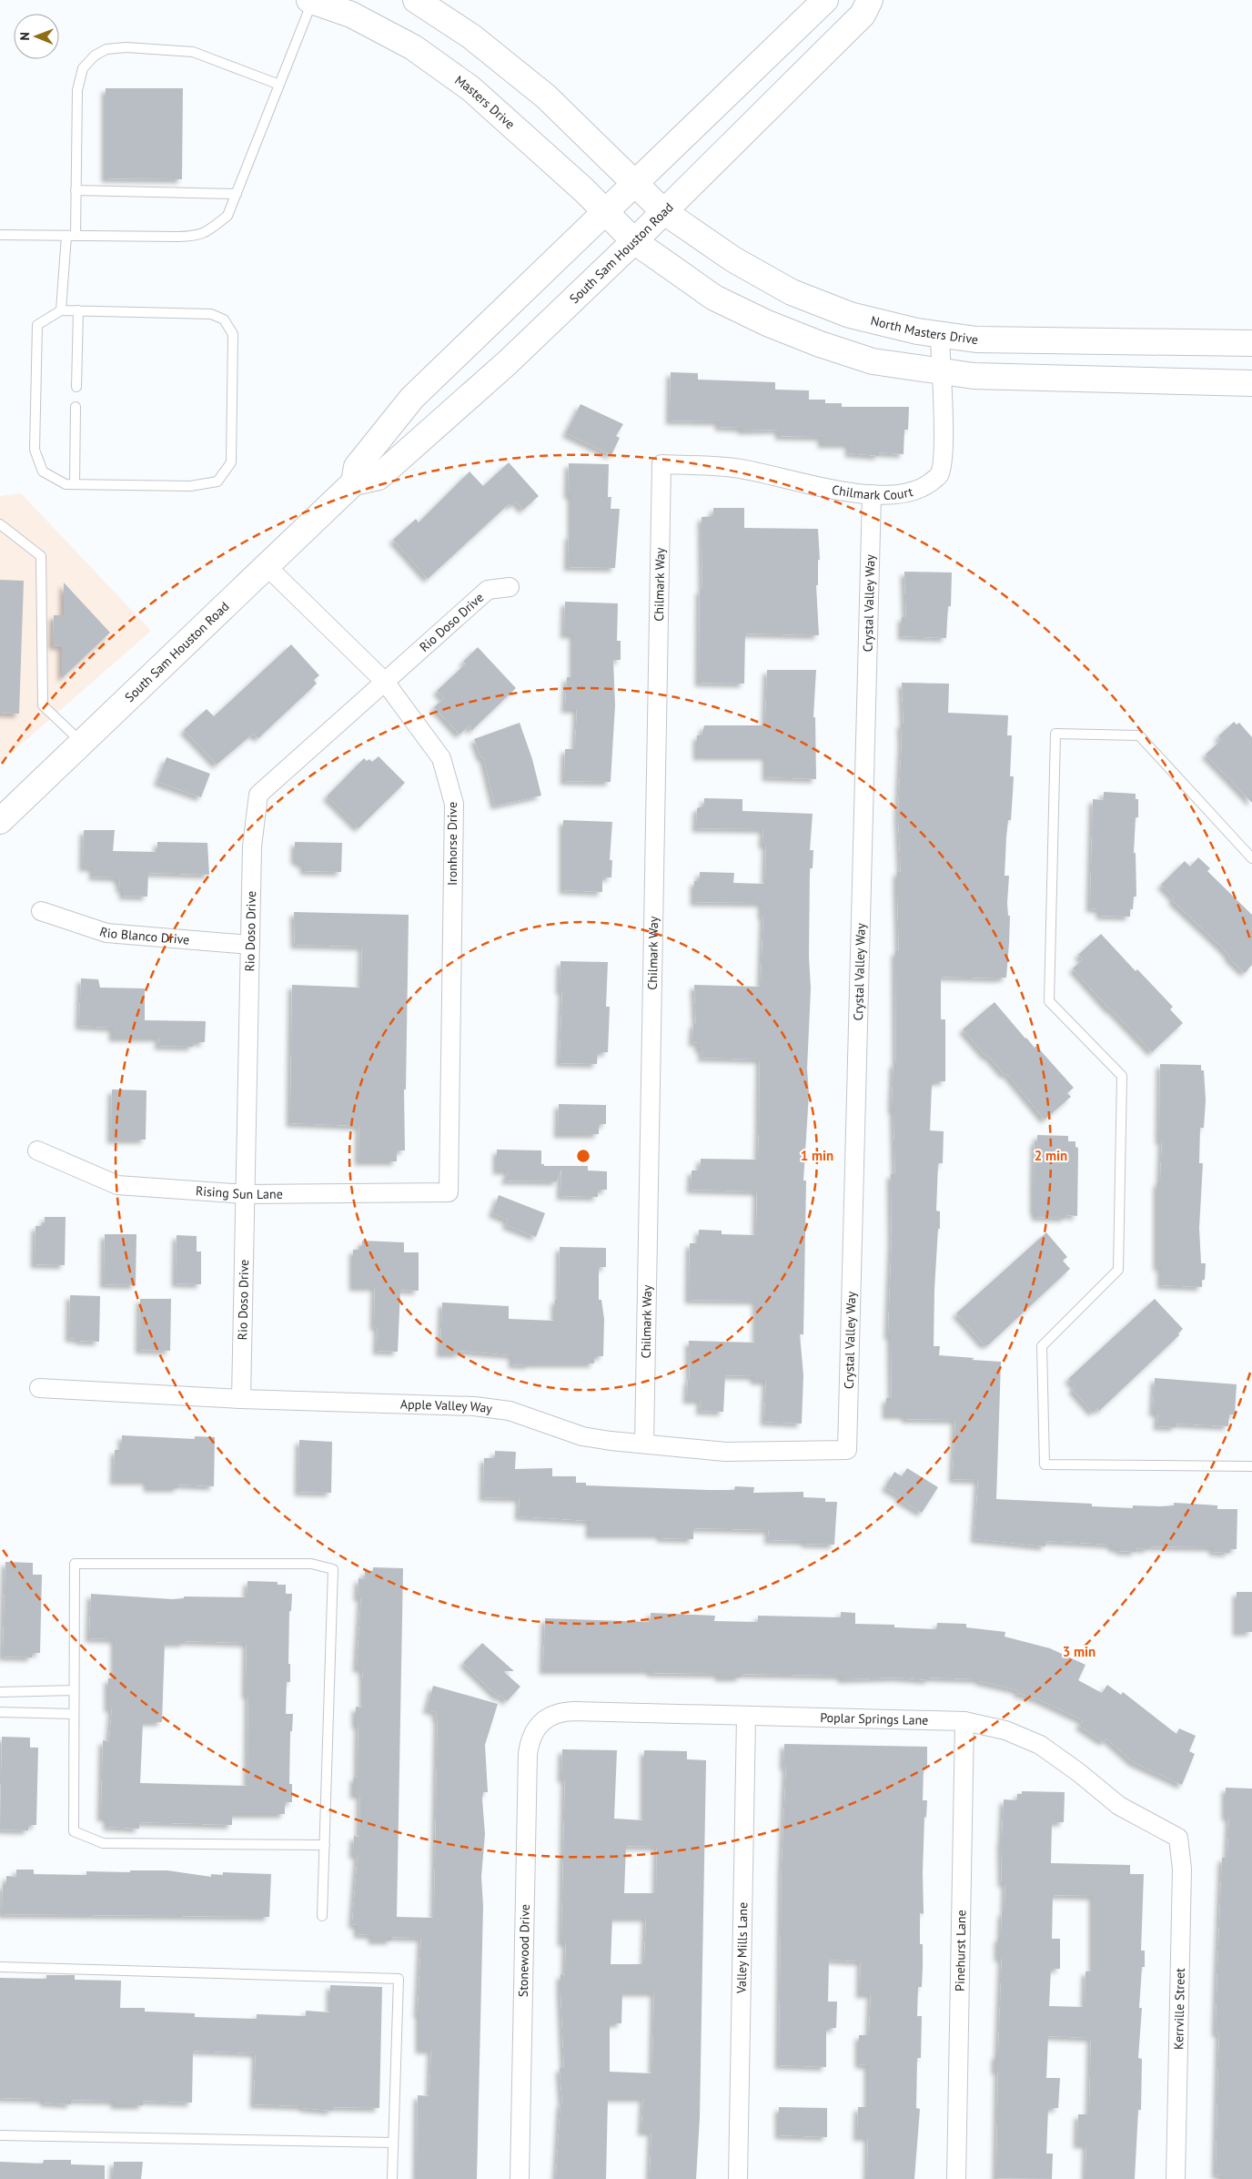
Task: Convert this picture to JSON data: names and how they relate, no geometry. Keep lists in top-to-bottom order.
{
  "streets": {
    "main road": ["Masters Drive", "South Sam Houston Road", "North Masters Drive"],
    "street": [
      "Chilmark Court",
      "Chilmark Way",
      "Crystal Valley Way",
      "Rio Doso Drive",
      "Ironhorse Drive",
      "Rio Blanco Drive",
      "Rising Sun Lane",
      "Apple Valley Way",
      "Poplar Springs Lane",
      "Valley Mills Lane",
      "Stonewood Drive",
      "Pinehurst Lane",
      "Kerrville Street"
    ]
  },
  "crossings": [
    ["Masters Drive", "South Sam Houston Road"],
    ["South Sam Houston Road", "North Masters Drive"],
    ["South Sam Houston Road", "Ironhorse Drive"],
    ["North Masters Drive", "Chilmark Court"],
    ["Chilmark Court", "Chilmark Way"],
    ["Chilmark Court", "Crystal Valley Way"],
    ["Chilmark Way", "Apple Valley Way"],
    ["Crystal Valley Way", "Apple Valley Way"],
    ["Rio Doso Drive", "Ironhorse Drive"],
    ["Rio Doso Drive", "Rio Blanco Drive"],
    ["Rio Doso Drive", "Rising Sun Lane"],
    ["Rio Doso Drive", "Apple Valley Way"],
    ["Ironhorse Drive", "Rising Sun Lane"],
    ["Poplar Springs Lane", "Valley Mills Lane"],
    ["Poplar Springs Lane", "Stonewood Drive"],
    ["Poplar Springs Lane", "Pinehurst Lane"],
    ["Poplar Springs Lane", "Kerrville Street"]
  ],
  "north": "left",
  "rings": ["1 min", "2 min", "3 min"]
}
